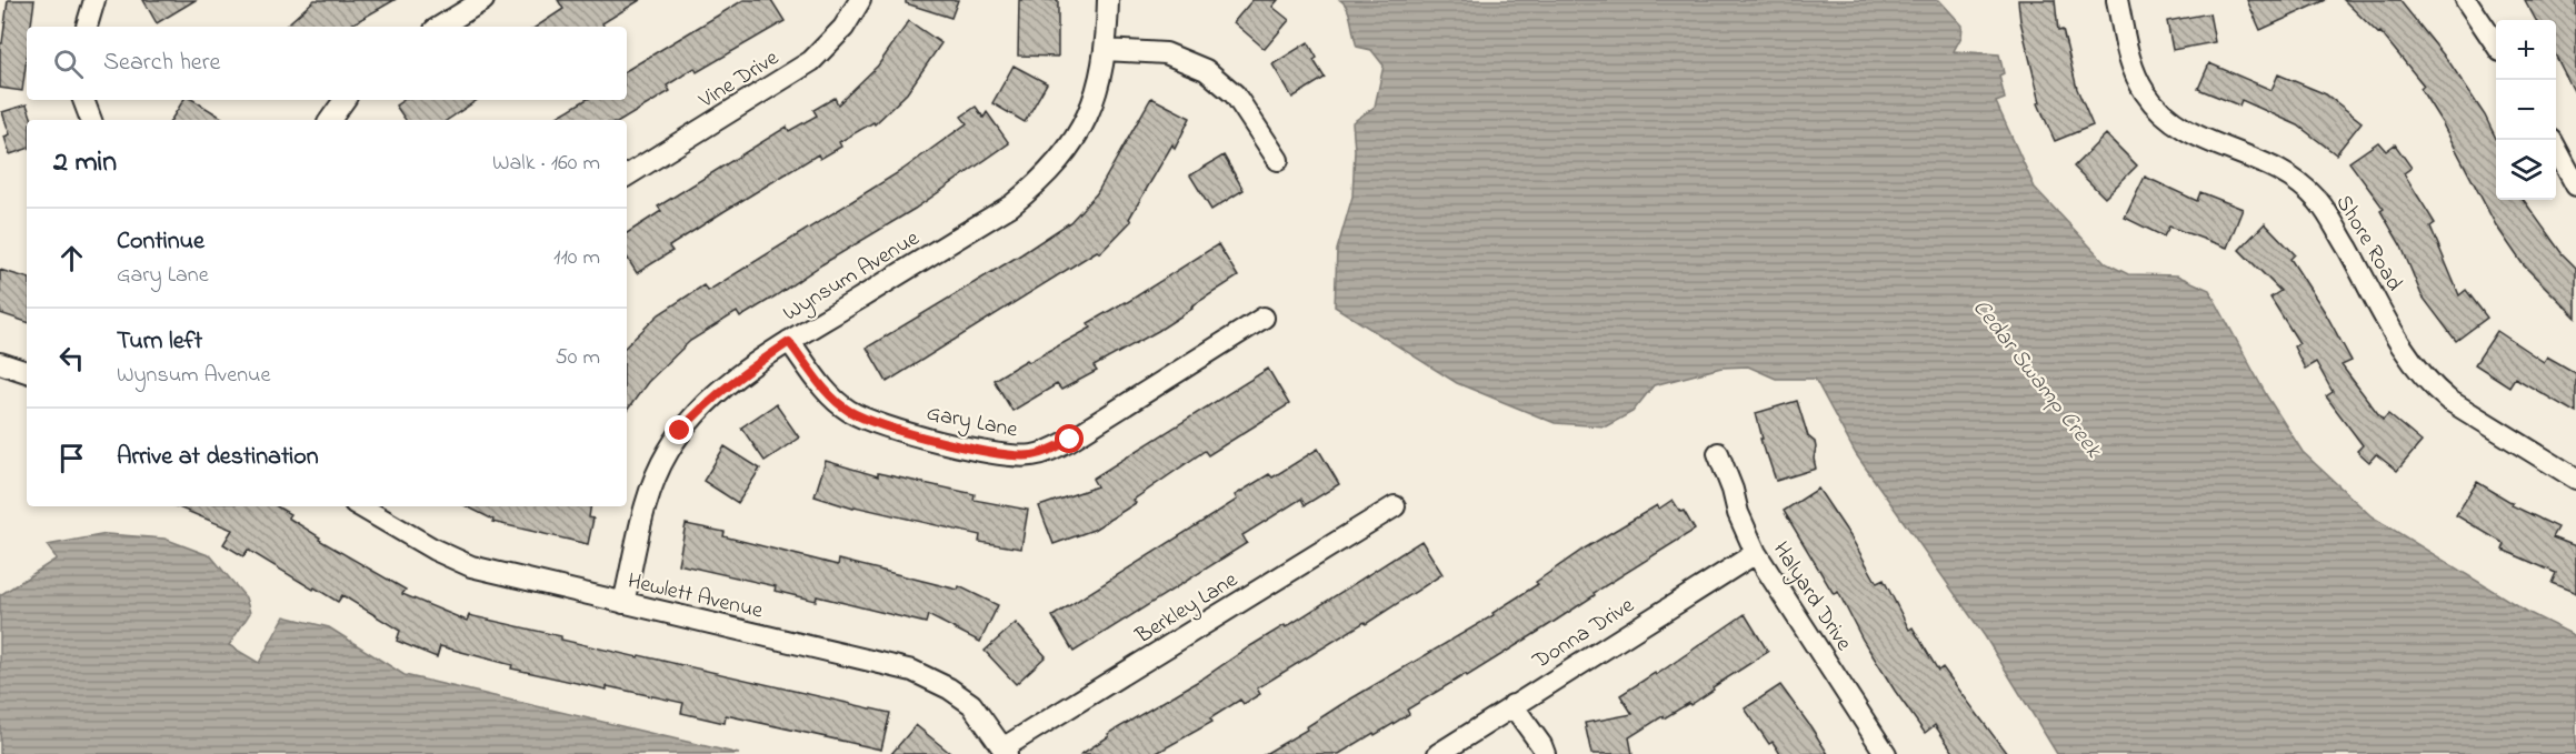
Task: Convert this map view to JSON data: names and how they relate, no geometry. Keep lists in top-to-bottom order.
{
  "streets": {
    "street": [
      "Vine Drive",
      "Shore Road",
      "Wynsum Avenue",
      "Gary Lane",
      "Hewlett Avenue",
      "Halyard Drive",
      "Berkley Lane",
      "Donna Drive"
    ]
  },
  "crossings": [
    ["Wynsum Avenue", "Gary Lane"],
    ["Wynsum Avenue", "Hewlett Avenue"],
    ["Hewlett Avenue", "Berkley Lane"],
    ["Halyard Drive", "Donna Drive"]
  ],
  "water": ["Cedar Swamp Creek"],
  "page": {
    "map_buttons": ["+", "−"],
    "search": "Search here",
    "heading": ["2 min", "Walk · 160 m"],
    "list": [
      ["Continue", "Gary Lane", "110 m"],
      ["Turn left", "Wynsum Avenue", "50 m"],
      "Arrive at destination"
    ]
  }
}
